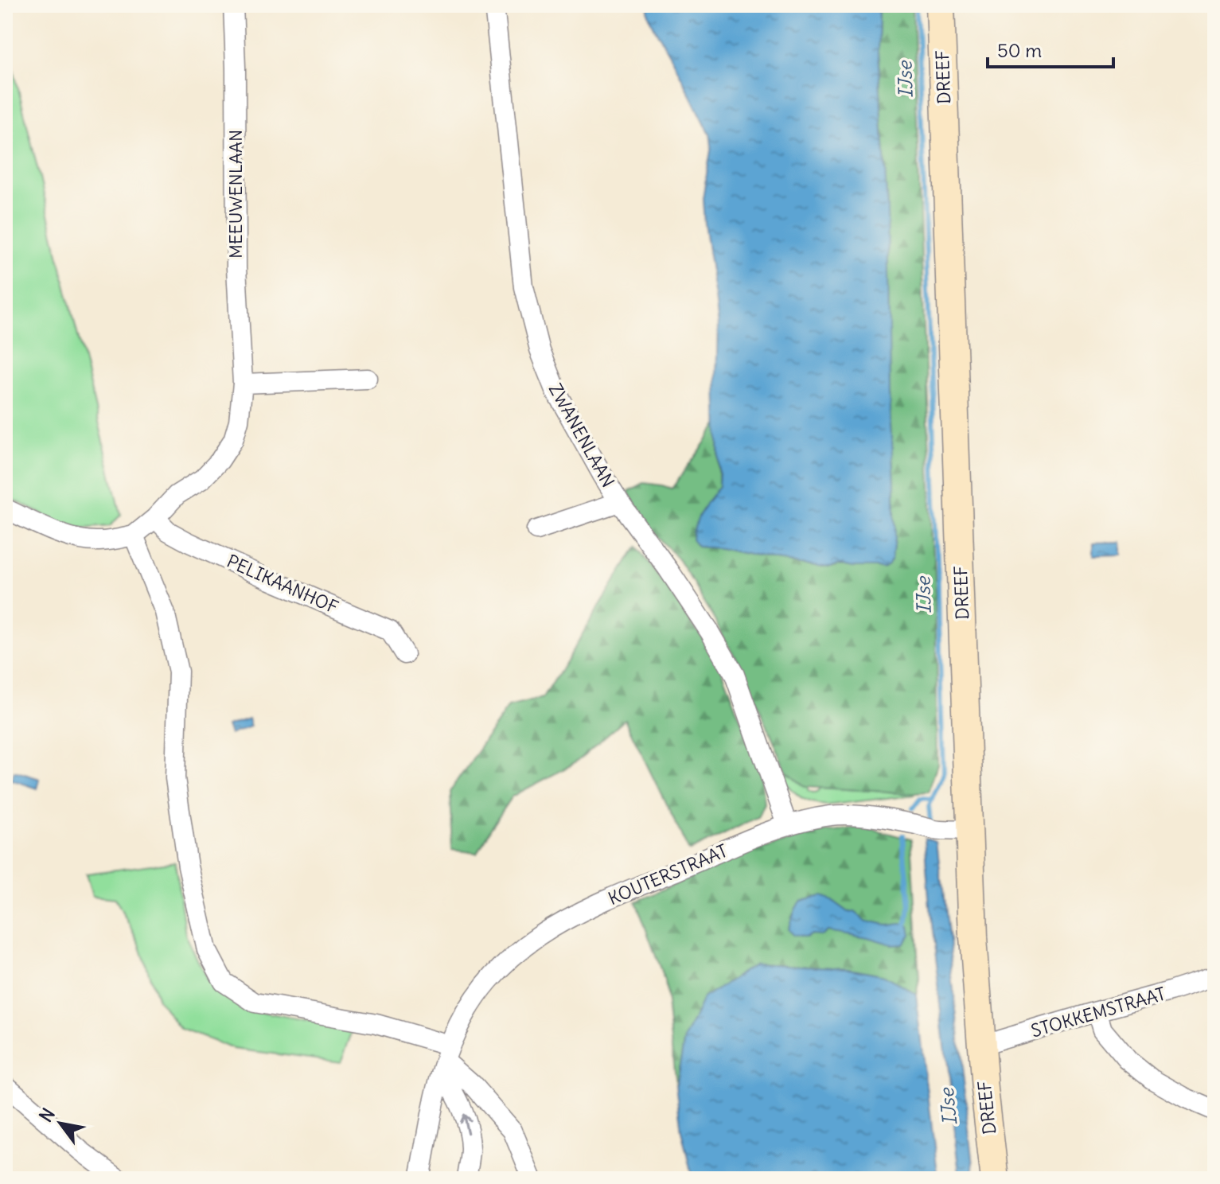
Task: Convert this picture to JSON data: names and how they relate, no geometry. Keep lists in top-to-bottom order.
{
  "streets": {
    "main road": ["DREEF"],
    "street": [
      "MEEUWENLAAN",
      "ZWANENLAAN",
      "PELIKAANHOF",
      "KOUTERSTRAAT",
      "STOKKEMSTRAAT"
    ]
  },
  "crossings": [
    ["DREEF", "KOUTERSTRAAT"],
    ["DREEF", "STOKKEMSTRAAT"],
    ["MEEUWENLAAN", "PELIKAANHOF"],
    ["ZWANENLAAN", "KOUTERSTRAAT"]
  ],
  "water": ["IJse"],
  "scale_bar": "50 m",
  "north": "top left"
}
